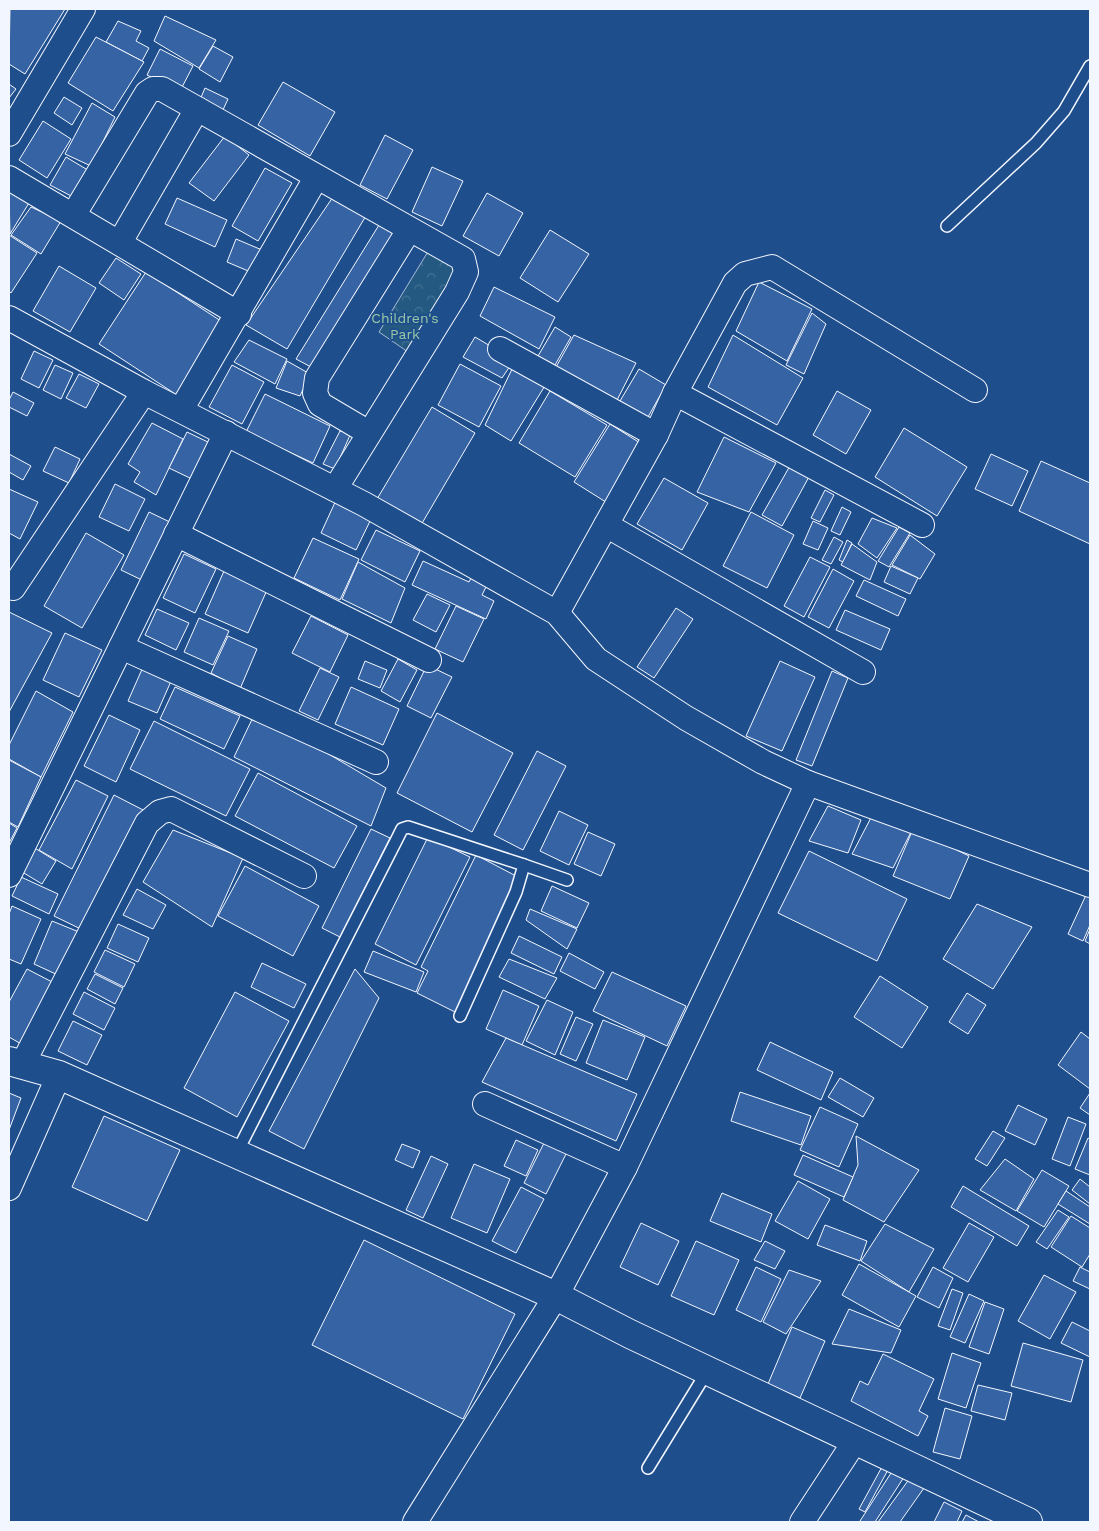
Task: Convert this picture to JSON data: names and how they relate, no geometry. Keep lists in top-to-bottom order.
{
  "parks": ["Children's Park"]
}
